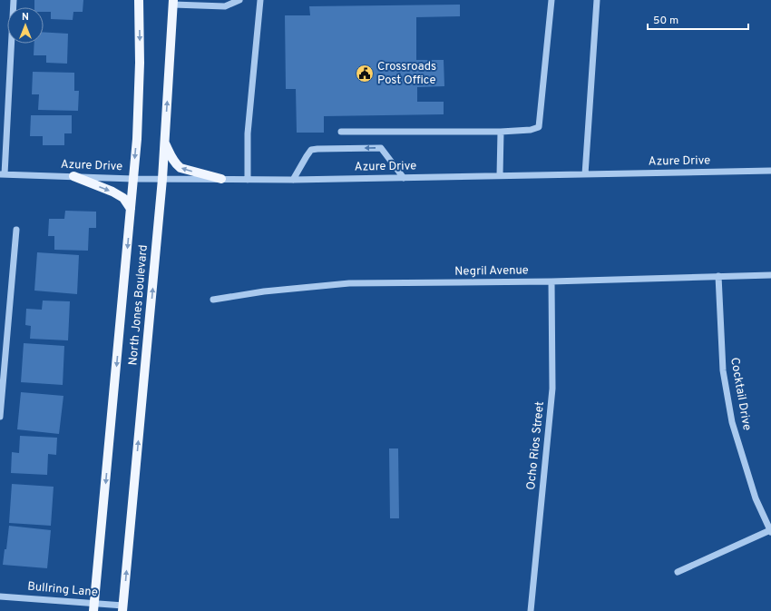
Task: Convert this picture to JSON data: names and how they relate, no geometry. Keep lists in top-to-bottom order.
{
  "streets": {
    "main road": ["North Jones Boulevard"],
    "street": [
      "Azure Drive",
      "Negril Avenue",
      "Cocktail Drive",
      "Ocho Rios Street",
      "Bullring Lane"
    ]
  },
  "crossings": [
    ["Azure Drive", "North Jones Boulevard"],
    ["Negril Avenue", "Cocktail Drive"],
    ["Negril Avenue", "Ocho Rios Street"],
    ["North Jones Boulevard", "Bullring Lane"]
  ],
  "places": {
    "public building": ["Crossroads Post Office"]
  },
  "scale_bar": "50 m",
  "north": "top"
}
